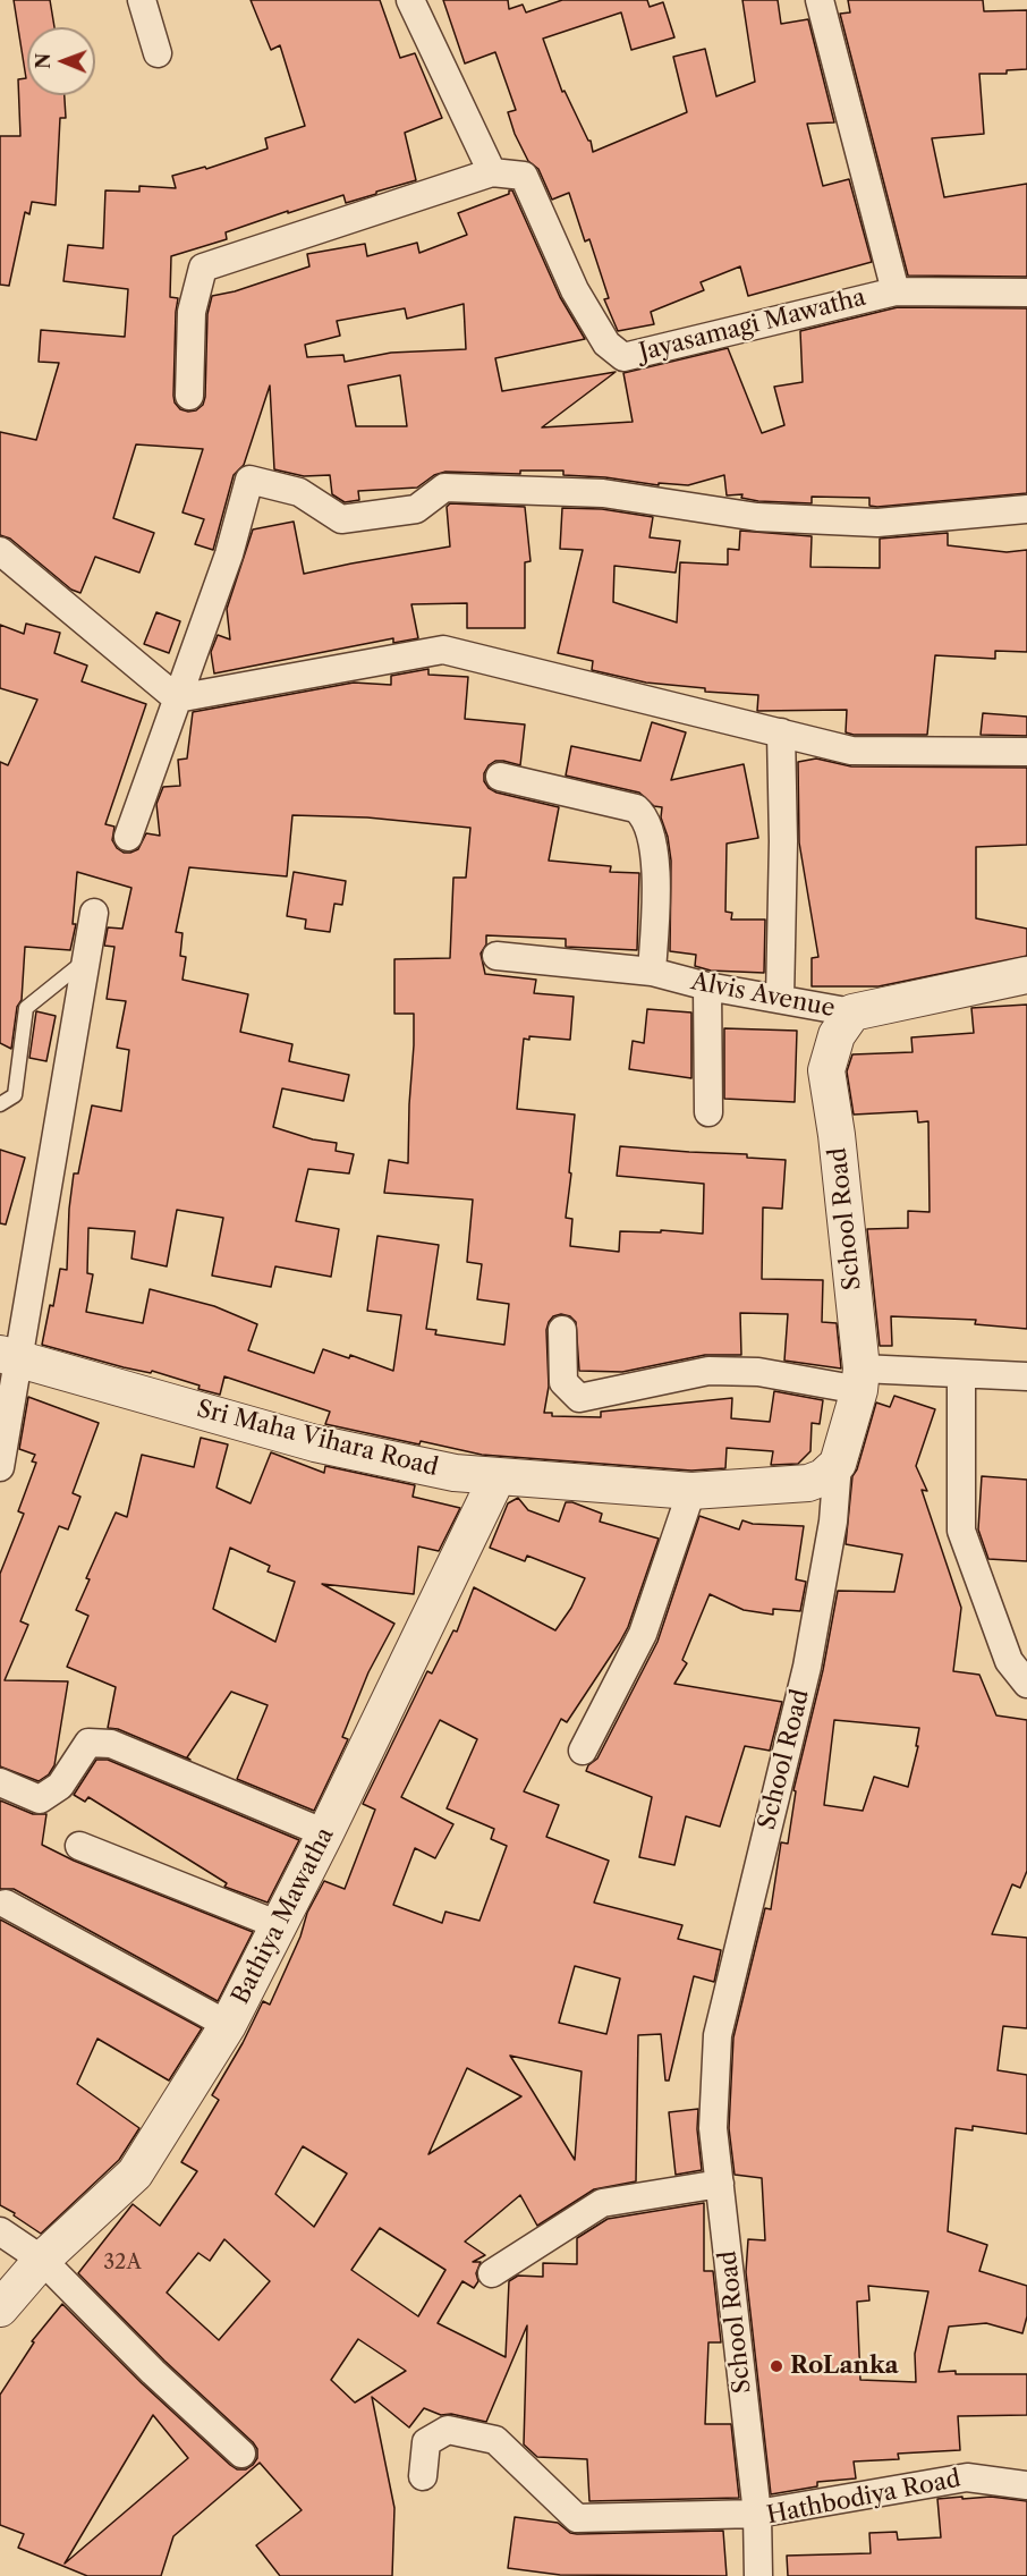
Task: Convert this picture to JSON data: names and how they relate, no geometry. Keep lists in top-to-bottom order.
{
  "streets": {
    "street": [
      "Jayasamagi Mawatha",
      "Alvis Avenue",
      "School Road",
      "Sri Maha Vihara Road",
      "Bathiya Mawatha",
      "Hathbodiya Road"
    ]
  },
  "crossings": [
    ["Alvis Avenue", "School Road"],
    ["School Road", "Sri Maha Vihara Road"],
    ["School Road", "Hathbodiya Road"],
    ["Sri Maha Vihara Road", "Bathiya Mawatha"]
  ],
  "places": ["RoLanka"],
  "house_numbers": ["32A"],
  "north": "left"
}
